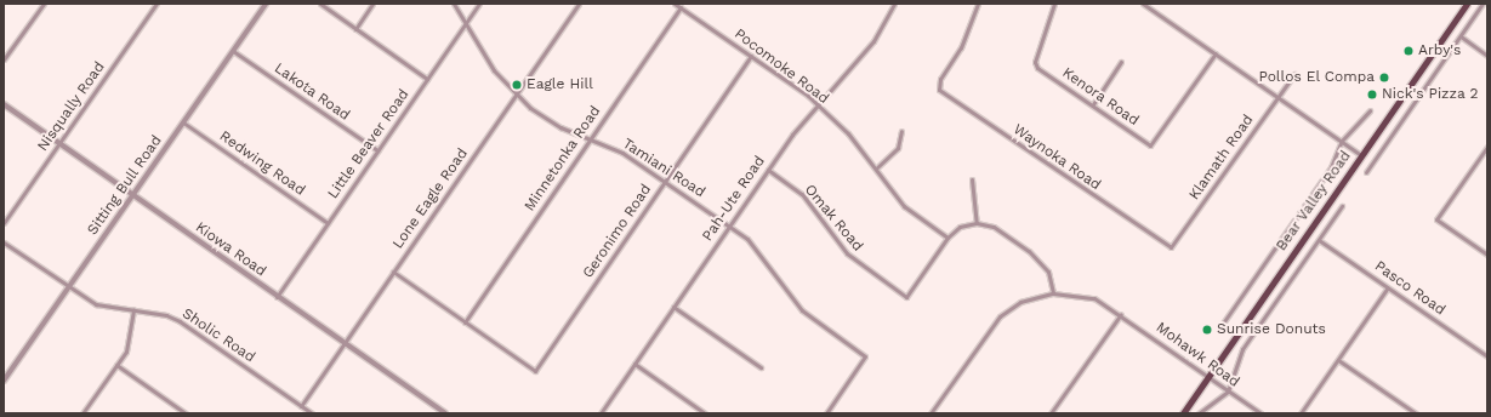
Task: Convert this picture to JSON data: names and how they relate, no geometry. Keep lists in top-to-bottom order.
{
  "streets": {
    "main road": ["Bear Valley Road"],
    "street": [
      "Pocomoke Road",
      "Lakota Road",
      "Kenora Road",
      "Nisqually Road",
      "Little Beaver Road",
      "Waynoka Road",
      "Klamath Road",
      "Minnetonka Road",
      "Redwing Road",
      "Tamiani Road",
      "Sitting Bull Road",
      "Lone Eagle Road",
      "Pah-Ute Road",
      "Omak Road",
      "Geronimo Road",
      "Kiowa Road",
      "Pasco Road",
      "Sholic Road",
      "Mohawk Road"
    ]
  },
  "crossings": [
    ["Pocomoke Road", "Minnetonka Road"],
    ["Pocomoke Road", "Pah-Ute Road"],
    ["Pocomoke Road", "Omak Road"],
    ["Pocomoke Road", "Geronimo Road"],
    ["Lakota Road", "Little Beaver Road"],
    ["Lakota Road", "Sitting Bull Road"],
    ["Nisqually Road", "Kiowa Road"],
    ["Little Beaver Road", "Redwing Road"],
    ["Little Beaver Road", "Tamiani Road"],
    ["Little Beaver Road", "Kiowa Road"],
    ["Waynoka Road", "Klamath Road"],
    ["Minnetonka Road", "Tamiani Road"],
    ["Minnetonka Road", "Geronimo Road"],
    ["Redwing Road", "Sitting Bull Road"],
    ["Tamiani Road", "Lone Eagle Road"],
    ["Tamiani Road", "Pah-Ute Road"],
    ["Tamiani Road", "Geronimo Road"],
    ["Sitting Bull Road", "Kiowa Road"],
    ["Sitting Bull Road", "Sholic Road"],
    ["Lone Eagle Road", "Kiowa Road"],
    ["Lone Eagle Road", "Sholic Road"],
    ["Pah-Ute Road", "Omak Road"],
    ["Bear Valley Road", "Mohawk Road"]
  ],
  "places": [
    "Arby's",
    "Pollos El Compa",
    "Eagle Hill",
    "Nick's Pizza 2",
    "Sunrise Donuts"
  ]
}
